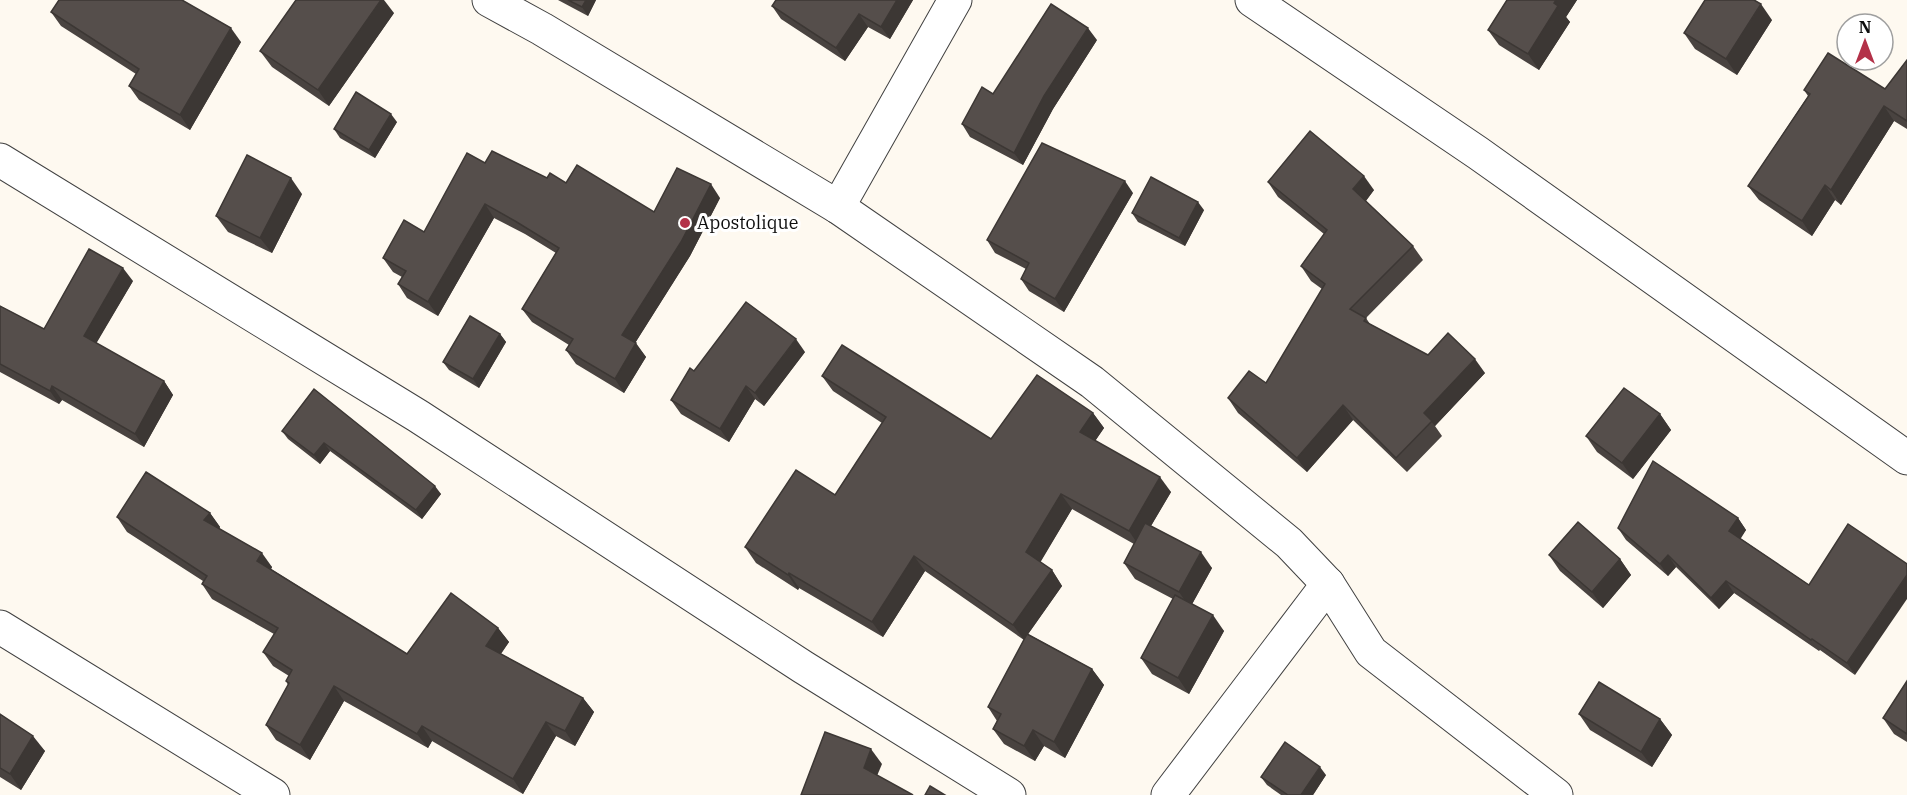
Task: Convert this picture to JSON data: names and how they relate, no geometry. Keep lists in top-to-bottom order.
{
  "places": ["Apostolique"],
  "north": "top"
}
